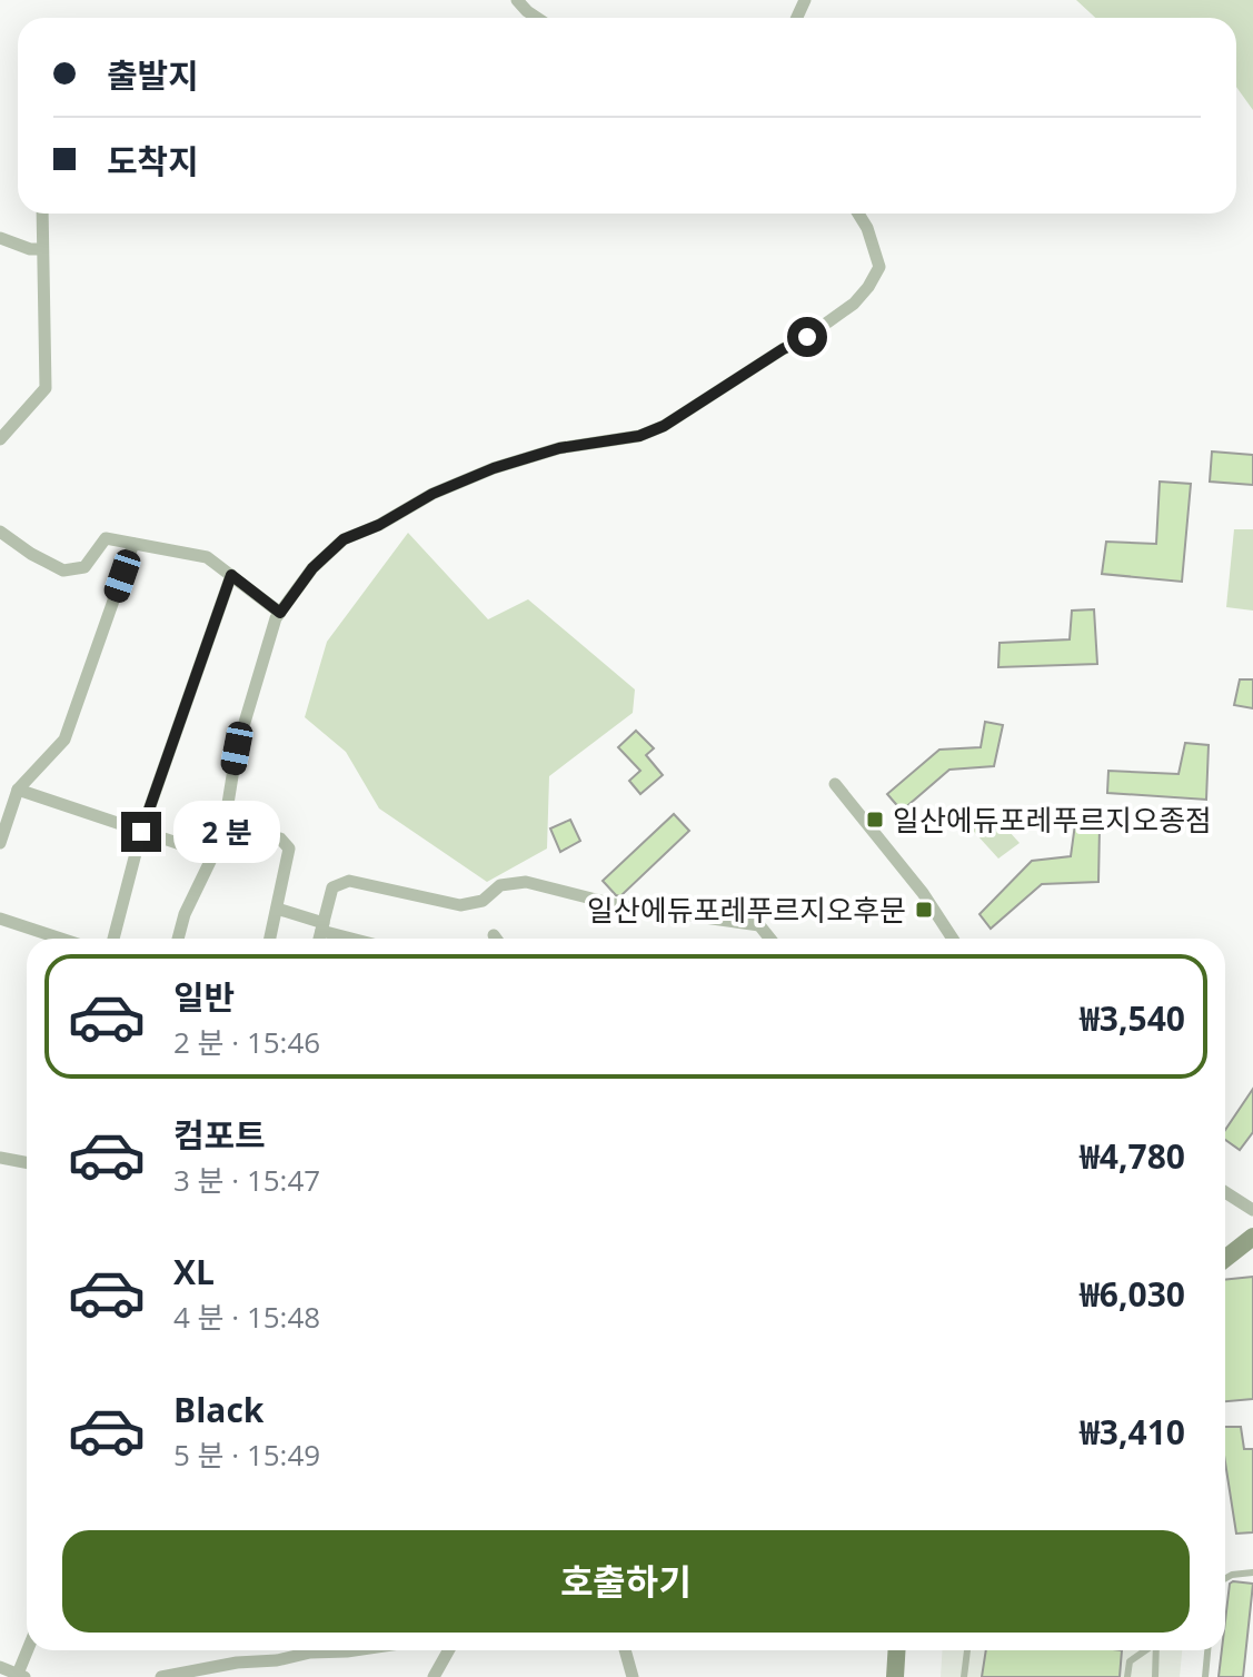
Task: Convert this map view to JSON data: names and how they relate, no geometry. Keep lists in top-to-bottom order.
{
  "places": {
    "transit": ["일산에듀포레푸르지오종점", "일산에듀포레푸르지오후문"]
  },
  "page": {
    "banner": ["출발지", "도착지"],
    "bubble": "2 분",
    "list": [
      {
        "name": "일반",
        "note": "2 분 · 15:46",
        "value": "₩3,540"
      },
      {
        "name": "컴포트",
        "note": "3 분 · 15:47",
        "value": "₩4,780"
      },
      {
        "name": "XL",
        "note": "4 분 · 15:48",
        "value": "₩6,030"
      },
      {
        "name": "Black",
        "note": "5 분 · 15:49",
        "value": "₩3,410"
      }
    ],
    "buttons": "호출하기"
  }
}
